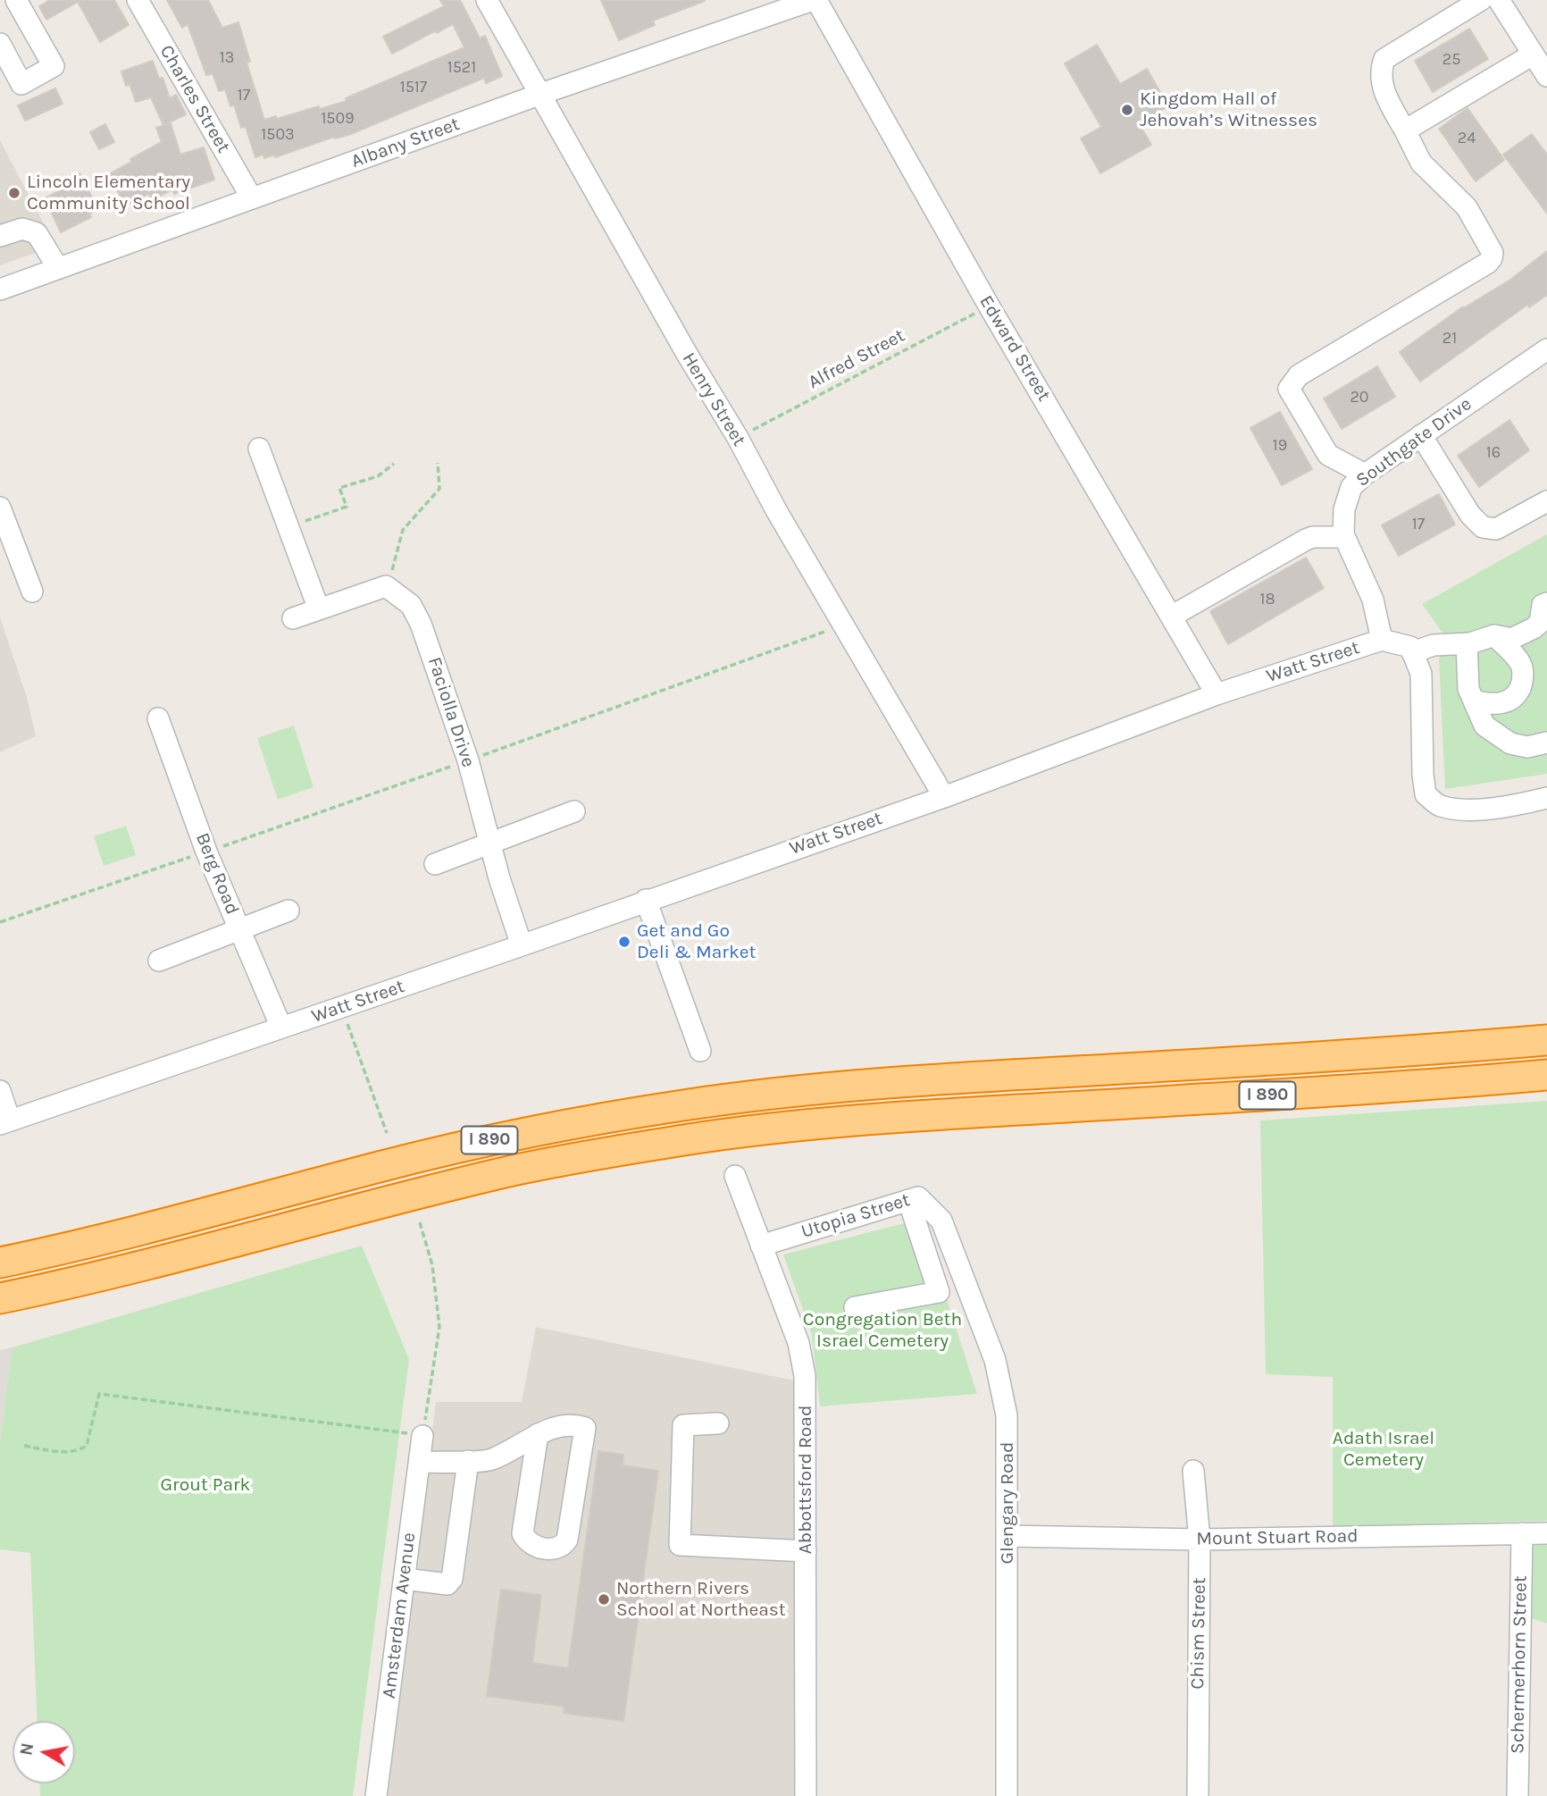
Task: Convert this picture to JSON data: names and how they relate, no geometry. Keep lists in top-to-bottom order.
{
  "streets": {
    "highway": ["I 890"],
    "street": [
      "Charles Street",
      "Albany Street",
      "Edward Street",
      "Henry Street",
      "Southgate Drive",
      "Watt Street",
      "Faciolla Drive",
      "Berg Road",
      "Utopia Street",
      "Abbottsford Road",
      "Glengary Road",
      "Mount Stuart Road",
      "Amsterdam Avenue",
      "Chism Street",
      "Schermerhorn Street"
    ],
    "path": ["Alfred Street"]
  },
  "crossings": [
    ["Charles Street", "Albany Street"],
    ["Albany Street", "Edward Street"],
    ["Albany Street", "Henry Street"],
    ["Edward Street", "Alfred Street"],
    ["Edward Street", "Watt Street"],
    ["Alfred Street", "Henry Street"],
    ["Henry Street", "Watt Street"],
    ["Southgate Drive", "Watt Street"],
    ["Watt Street", "Faciolla Drive"],
    ["Watt Street", "Berg Road"],
    ["Utopia Street", "Abbottsford Road"],
    ["Utopia Street", "Glengary Road"],
    ["Glengary Road", "Mount Stuart Road"],
    ["Mount Stuart Road", "Chism Street"],
    ["Mount Stuart Road", "Schermerhorn Street"]
  ],
  "parks": ["Congregation Beth Israel Cemetery", "Adath Israel Cemetery", "Grout Park"],
  "places": [
    "Kingdom Hall of Jehovah’s Witnesses",
    "Lincoln Elementary Community School",
    "Get and Go Deli & Market",
    "Northern Rivers School at Northeast"
  ],
  "house_numbers": [
    "13",
    "25",
    "1521",
    "1517",
    "17",
    "1509",
    "1503",
    "24",
    "21",
    "20",
    "19",
    "16",
    "17",
    "18"
  ],
  "north": "left"
}
